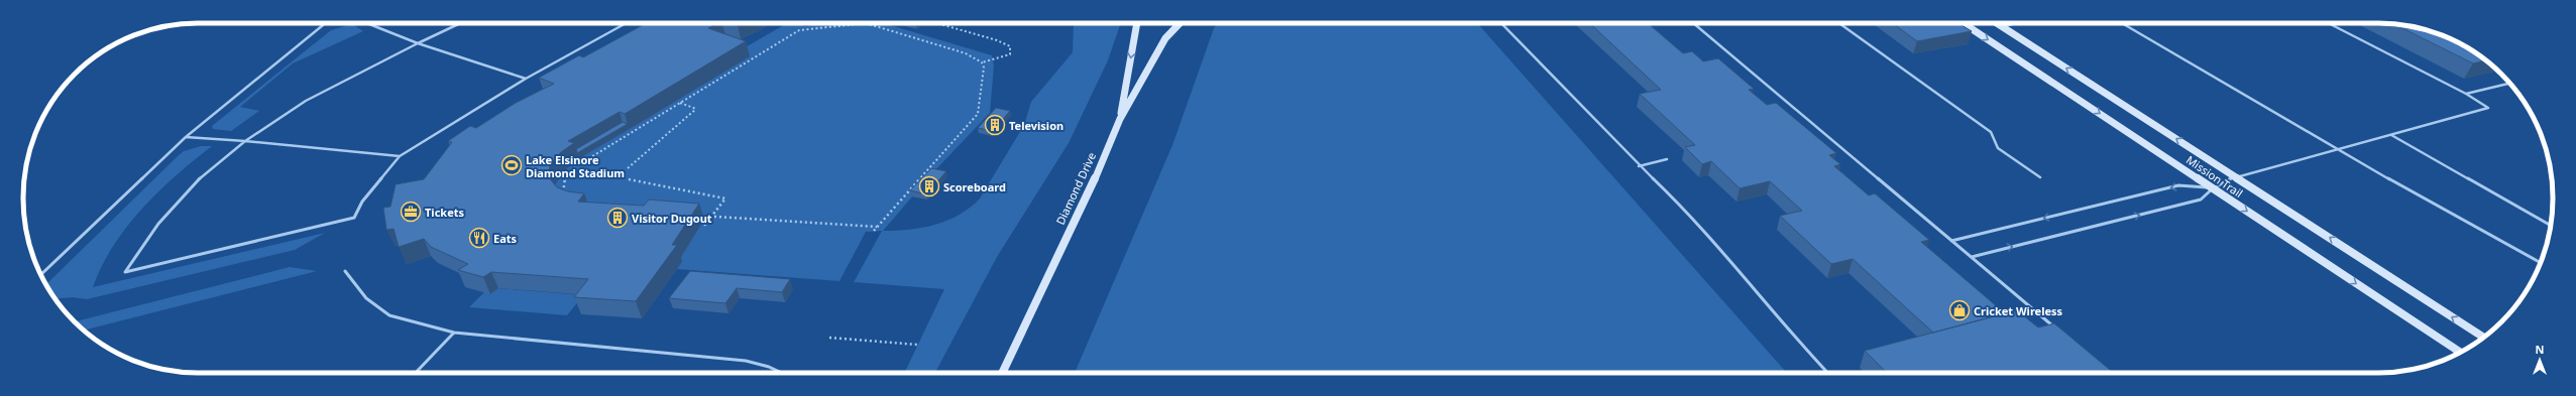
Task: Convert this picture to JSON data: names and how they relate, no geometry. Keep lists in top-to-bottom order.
{
  "streets": {
    "main road": ["Mission Trail", "Diamond Drive"]
  },
  "places": {
    "building": ["Television", "Scoreboard", "Visitor Dugout"],
    "sports": ["Lake Elsinore Diamond Stadium"],
    "office": ["Tickets"],
    "restaurant": ["Eats"],
    "shop": ["Cricket Wireless"]
  },
  "north": "top"
}
